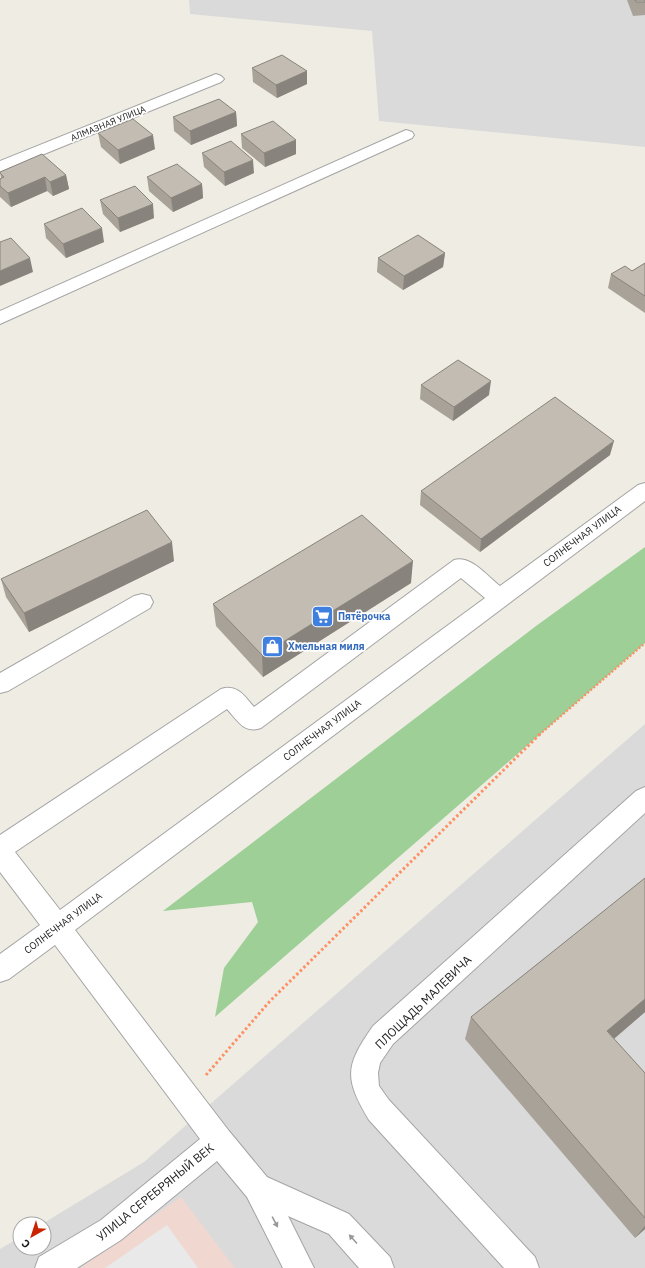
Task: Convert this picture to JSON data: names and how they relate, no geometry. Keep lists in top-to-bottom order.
{
  "streets": {
    "street": [
      "АЛМАЗНАЯ УЛИЦА",
      "СОЛНЕЧНАЯ УЛИЦА",
      "ПЛОЩАДЬ МАЛЕВИЧА",
      "УЛИЦА СЕРЕБРЯНЫЙ ВЕК"
    ]
  },
  "places": {
    "supermarket": ["Пятёрочка"],
    "shop": ["Хмельная миля"]
  },
  "north": "bottom left"
}
